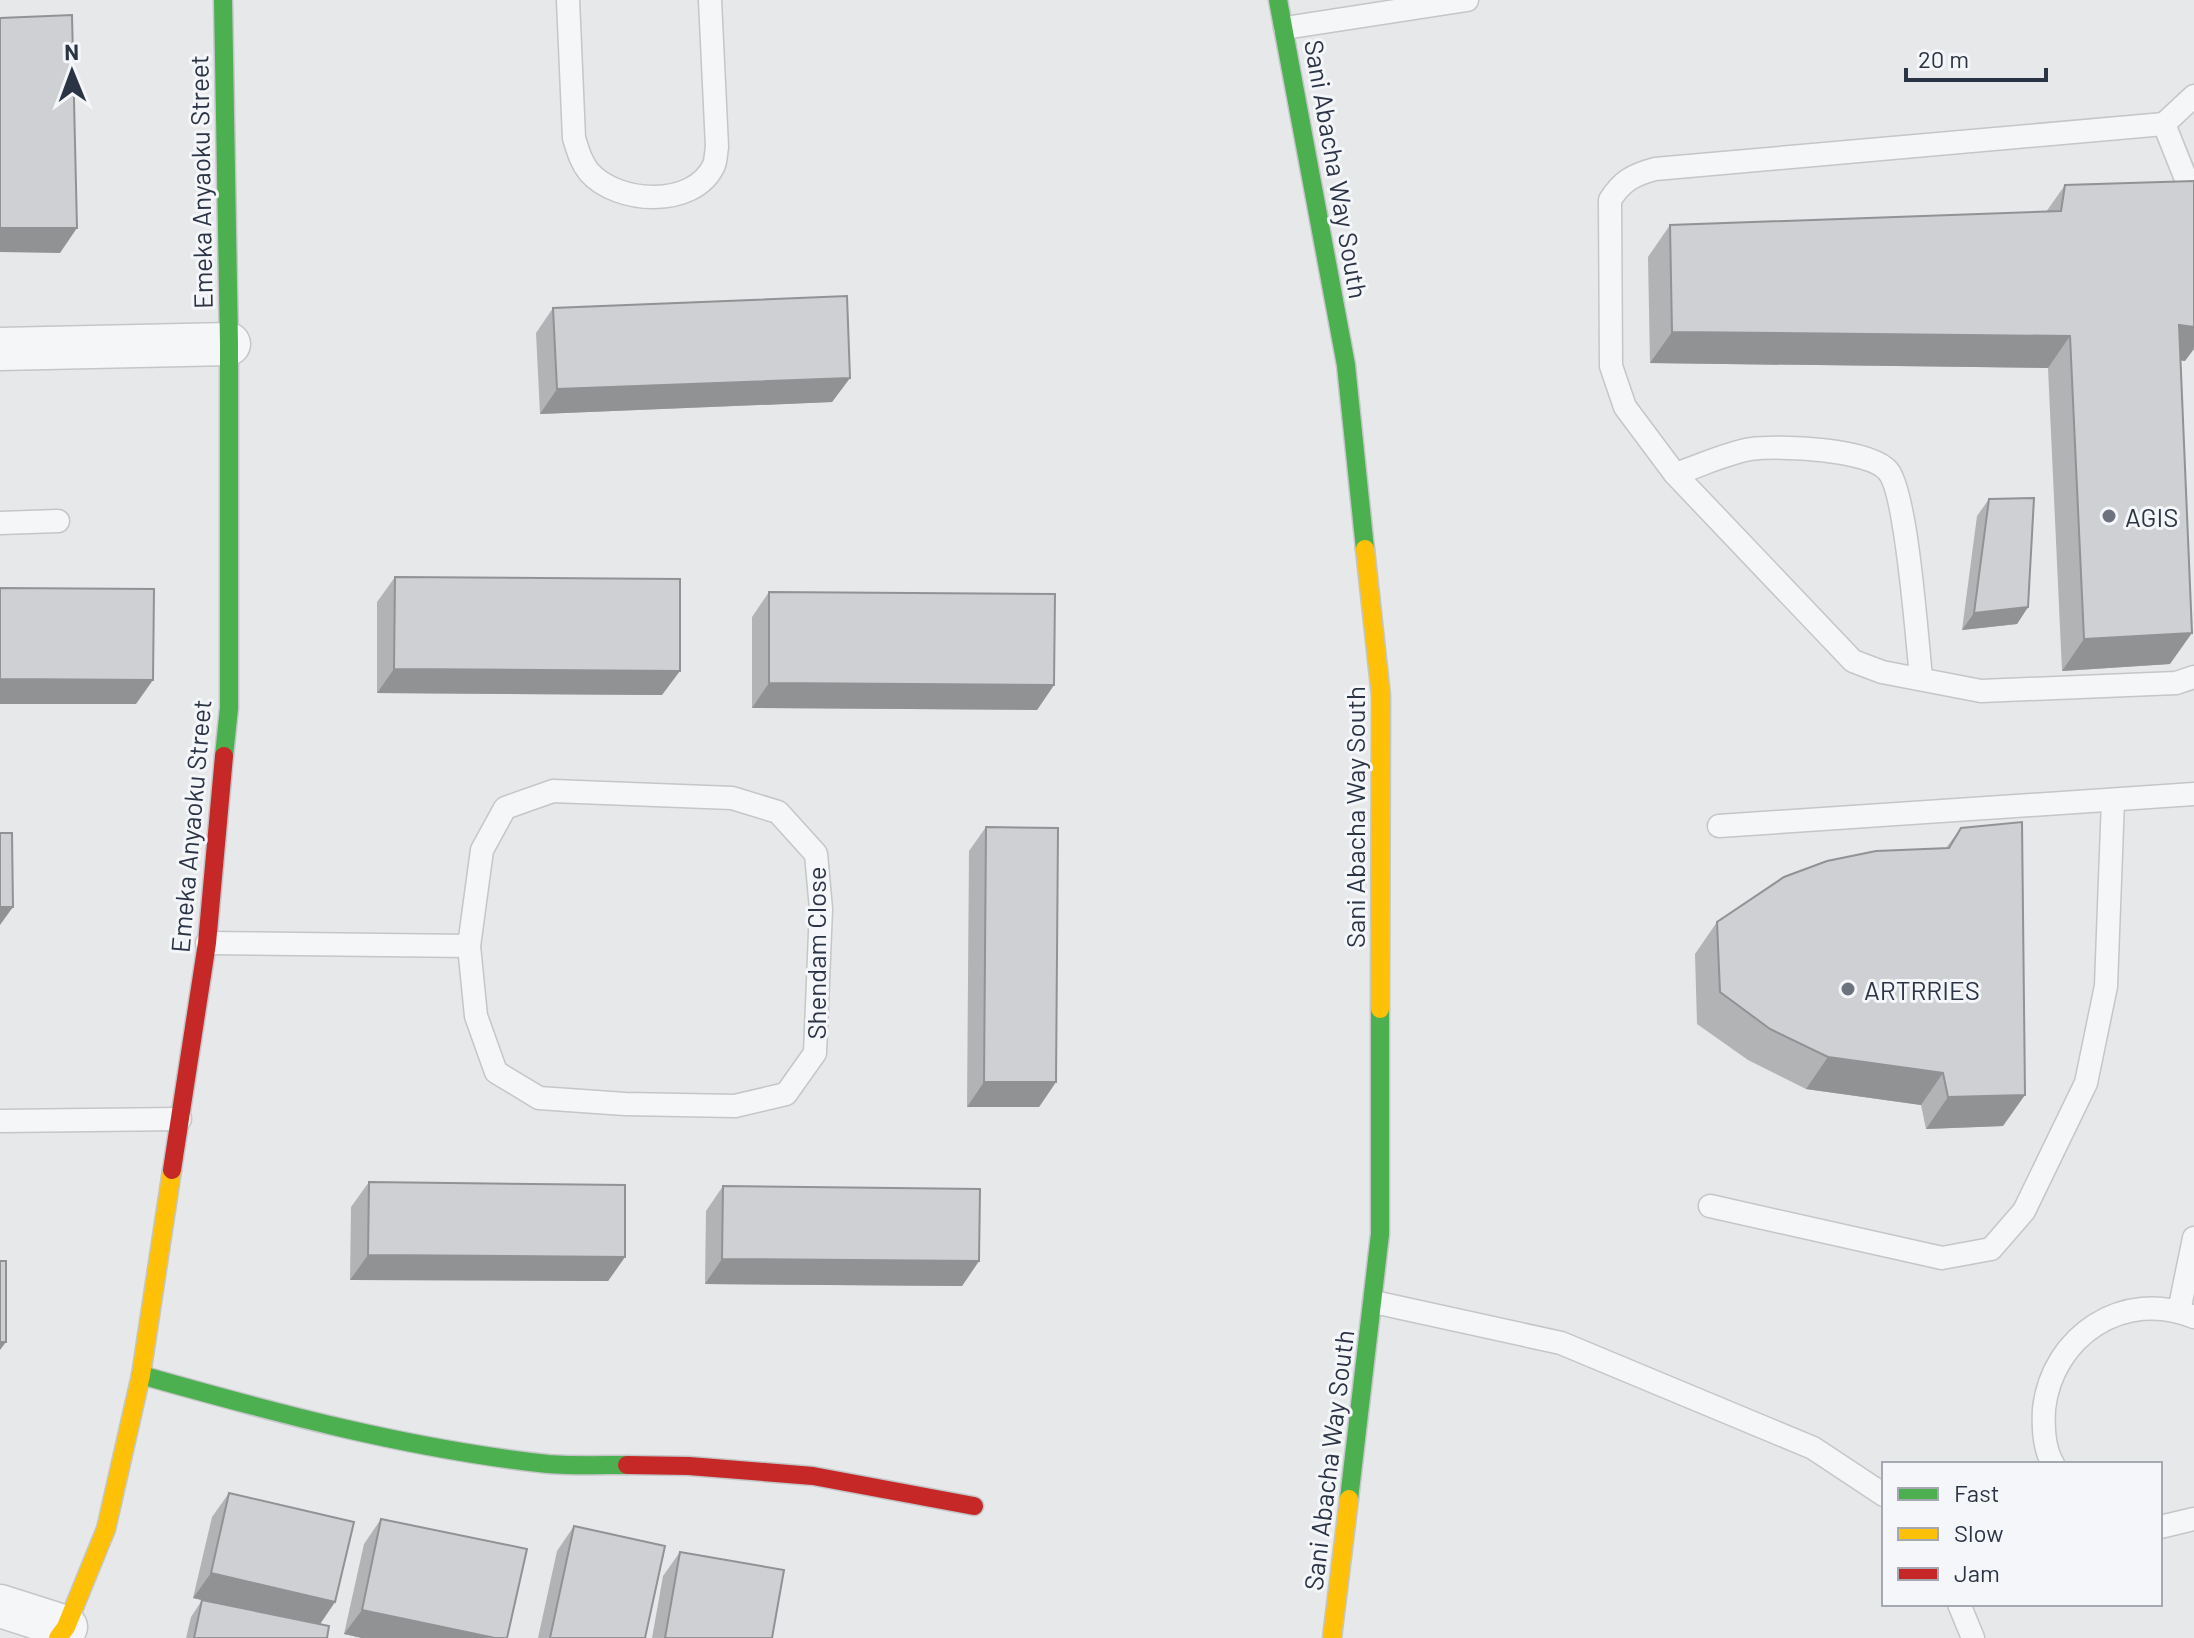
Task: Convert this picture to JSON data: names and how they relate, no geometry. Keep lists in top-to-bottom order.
{
  "streets": {
    "main road": ["Sani Abacha Way South", "Emeka Anyaoku Street"],
    "lane": ["Shendam Close"]
  },
  "places": ["AGIS", "ARTRRIES"],
  "legend": ["Fast", "Slow", "Jam"],
  "scale_bar": "20 m",
  "north": "top"
}
